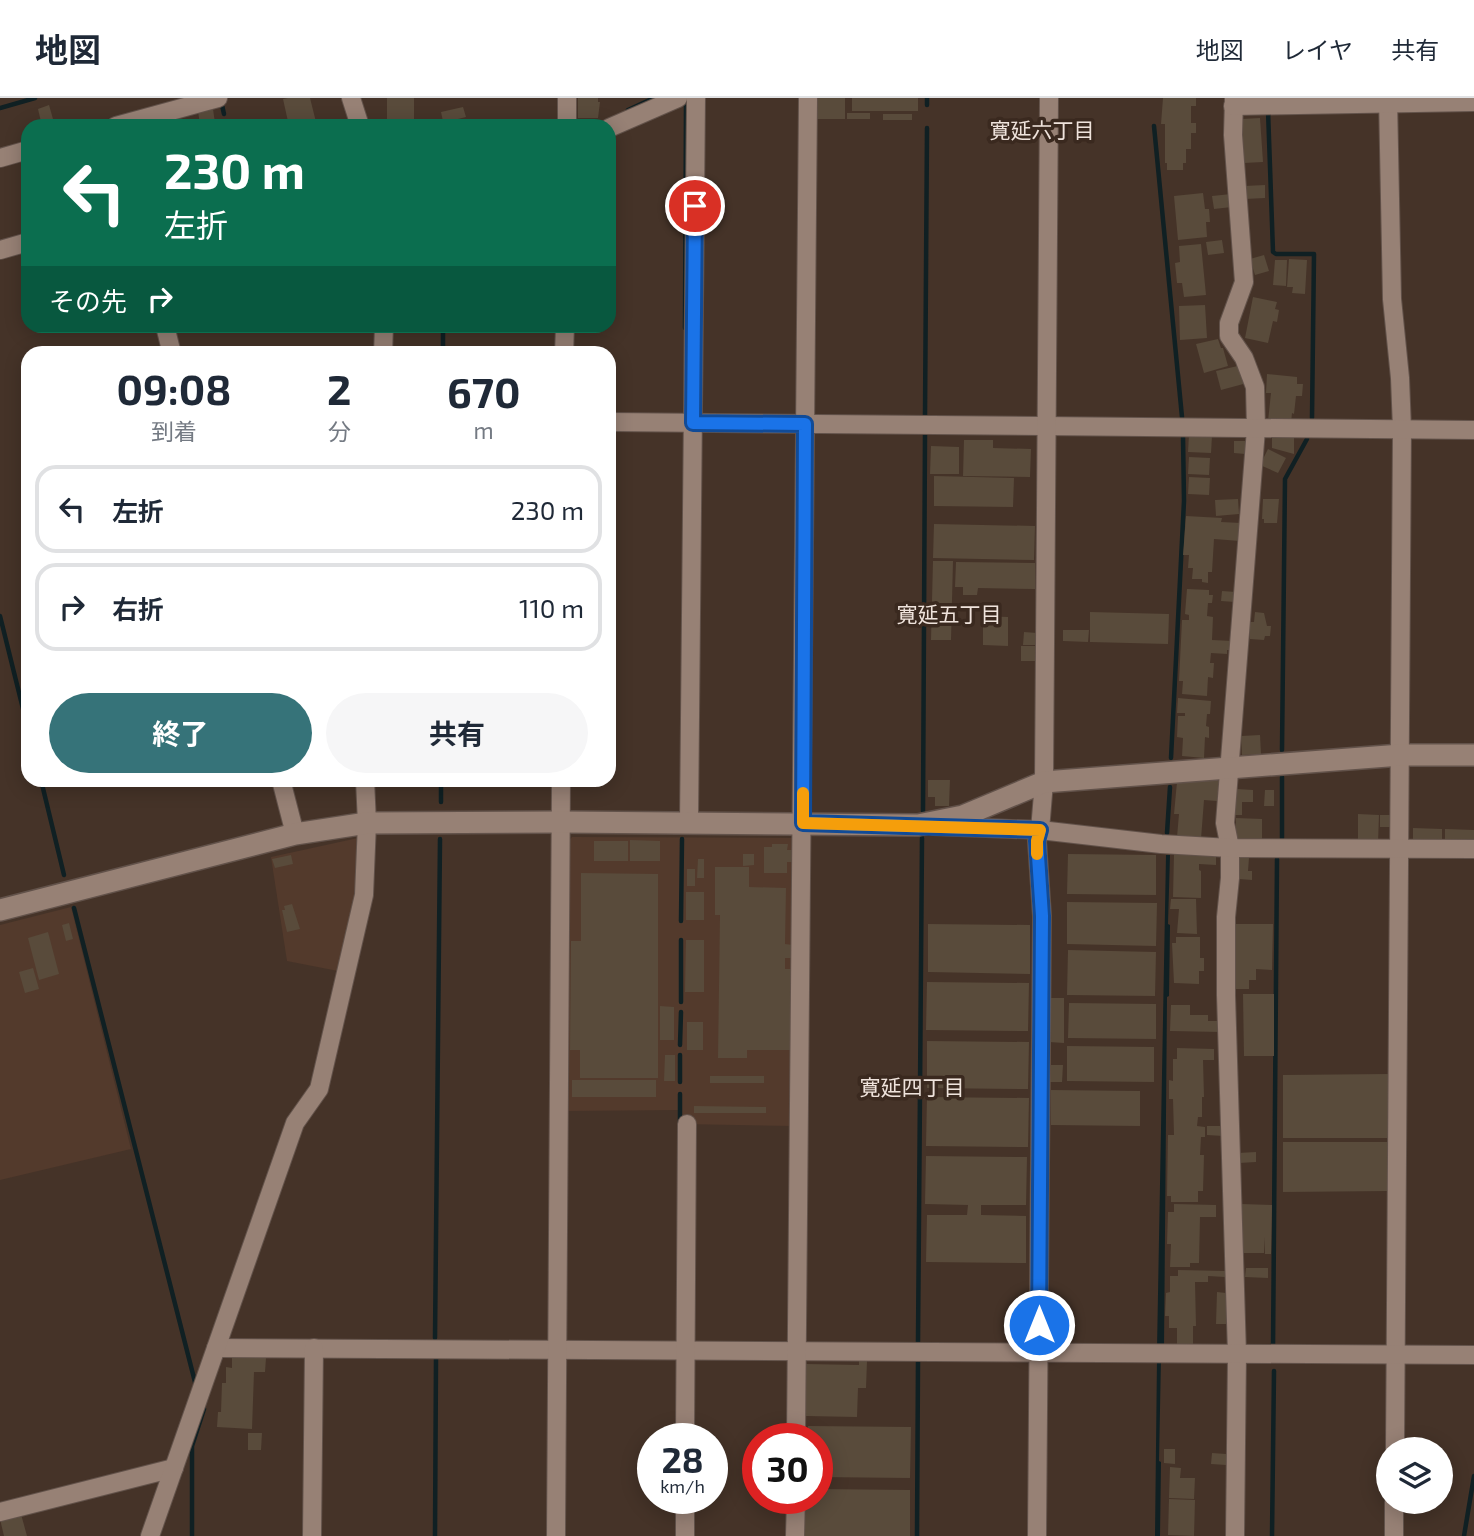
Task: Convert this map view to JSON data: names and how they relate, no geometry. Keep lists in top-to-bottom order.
{
  "districts": ["寛延六丁目", "寛延五丁目", "寛延四丁目"],
  "page": {
    "header": "地図",
    "nav": ["地図", "レイヤ", "共有"],
    "turn": ["230 m", "左折"],
    "then": "その先",
    "eta": [
      "09:08",
      "到着",
      "2",
      "分",
      "670",
      "m"
    ],
    "list": [
      {
        "name": "左折",
        "value": "230 m"
      },
      {
        "name": "右折",
        "value": "110 m"
      }
    ],
    "buttons": ["終了", "共有"],
    "speed": "28 km/h",
    "limit": "30"
  }
}
